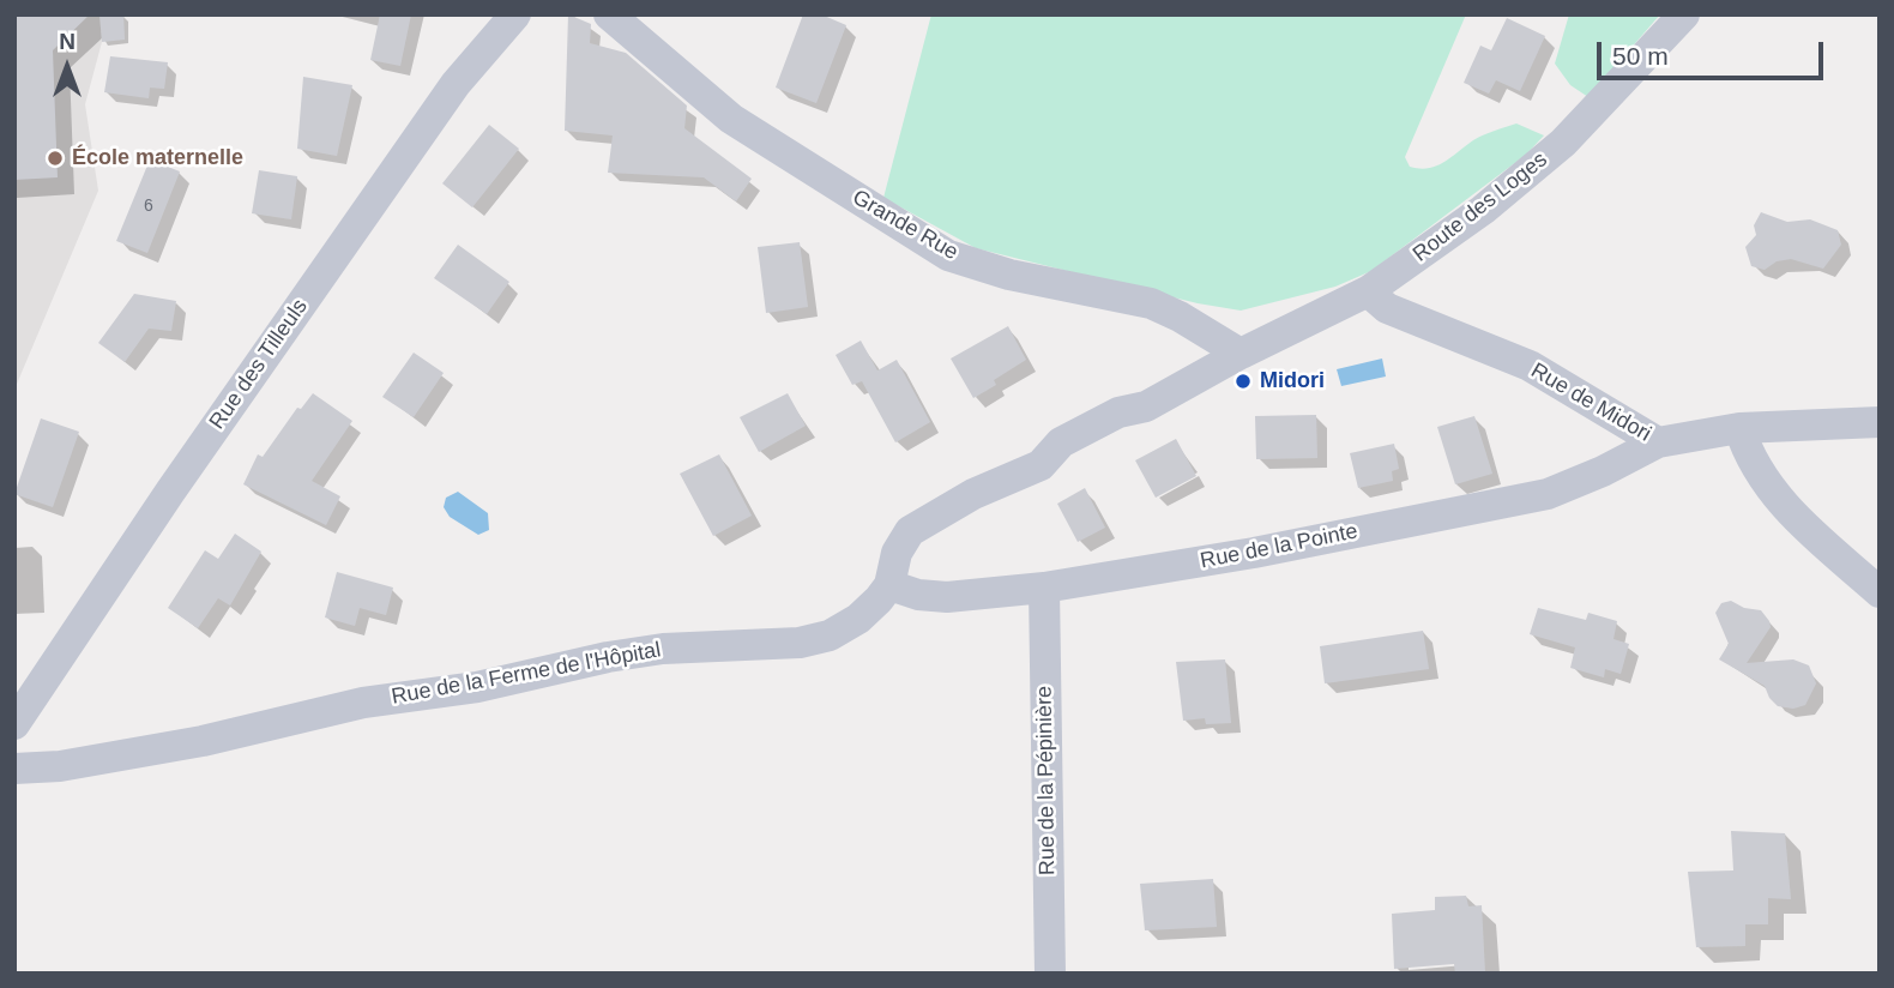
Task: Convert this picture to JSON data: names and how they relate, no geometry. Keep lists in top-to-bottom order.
{
  "streets": {
    "street": [
      "Route des Loges",
      "Grande Rue",
      "Rue des Tilleuls",
      "Rue de Midori",
      "Rue de la Pointe",
      "Rue de la Ferme de l'Hôpital",
      "Rue de la Pépinière"
    ]
  },
  "crossings": [
    ["Route des Loges", "Grande Rue"],
    ["Route des Loges", "Rue de Midori"],
    ["Route des Loges", "Rue de la Ferme de l'Hôpital"],
    ["Grande Rue", "Rue de la Ferme de l'Hôpital"],
    ["Rue de Midori", "Rue de la Pointe"],
    ["Rue de la Pointe", "Rue de la Ferme de l'Hôpital"],
    ["Rue de la Pointe", "Rue de la Pépinière"]
  ],
  "places": ["École maternelle", "Midori"],
  "house_numbers": ["6"],
  "scale_bar": "50 m",
  "north": "top"
}
